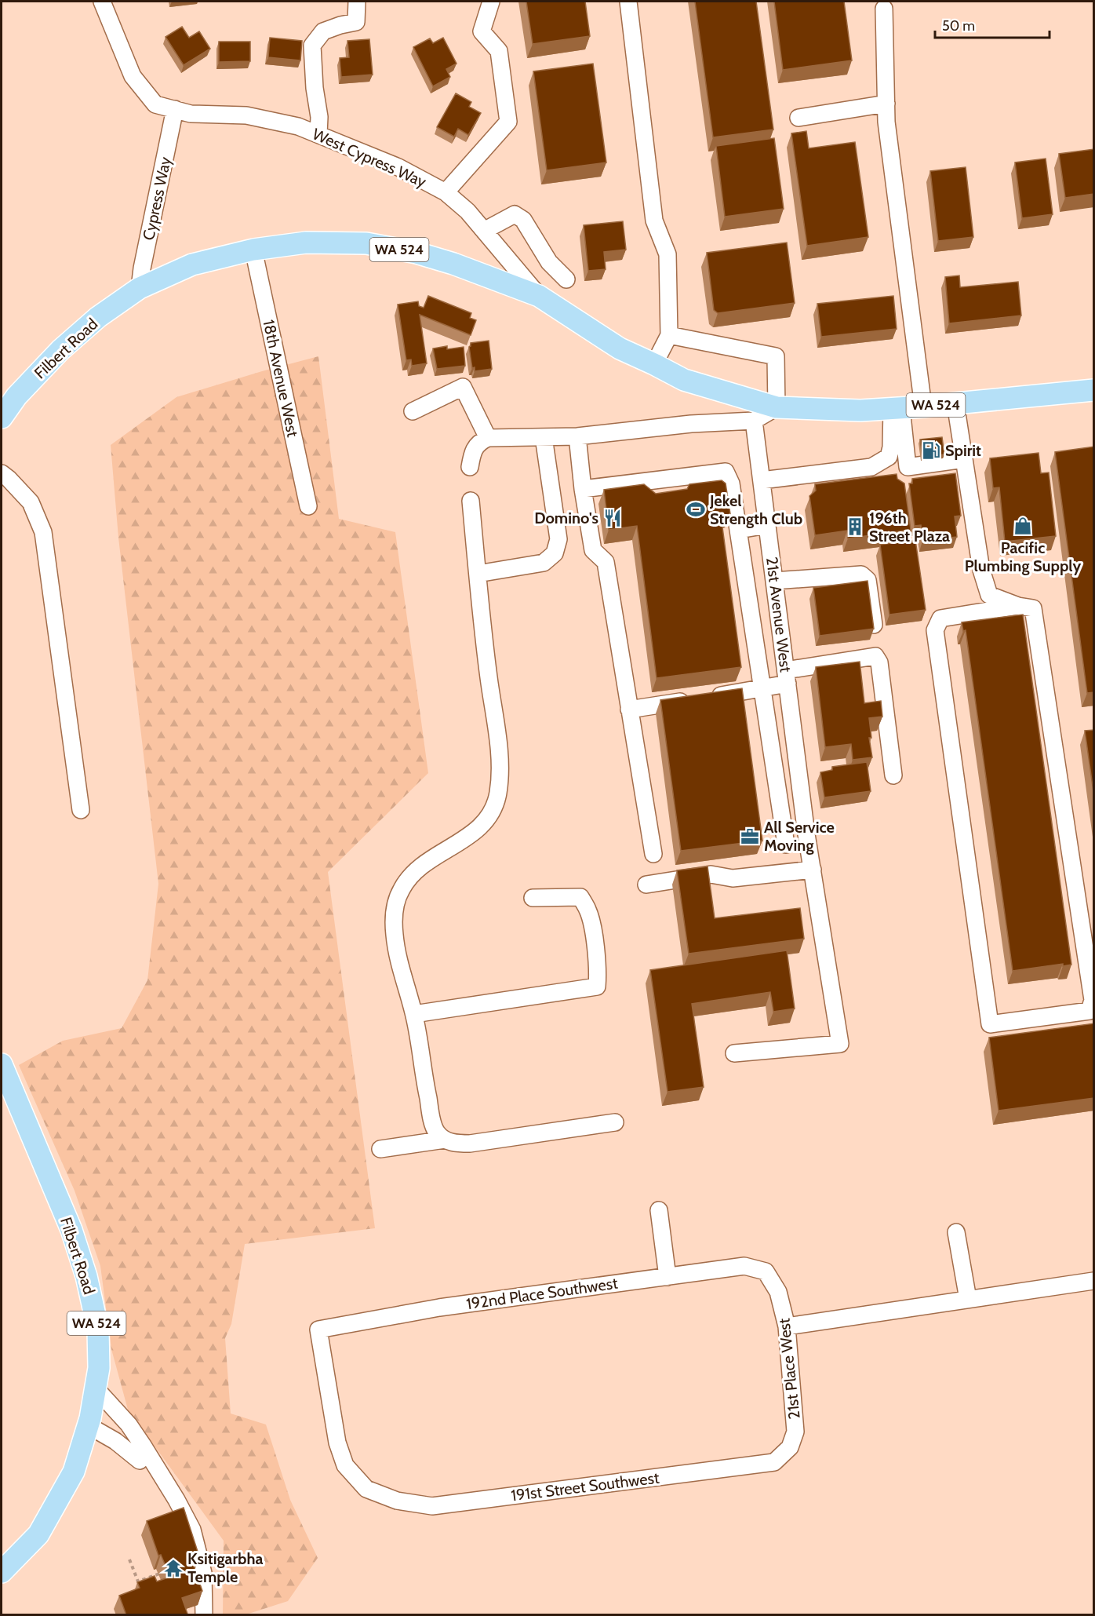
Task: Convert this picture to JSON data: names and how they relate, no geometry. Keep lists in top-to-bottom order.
{
  "streets": {
    "main road": ["WA 524", "Filbert Road"],
    "street": [
      "West Cypress Way",
      "Cypress Way",
      "18th Avenue West",
      "21st Avenue West",
      "192nd Place Southwest",
      "21st Place West",
      "191st Street Southwest"
    ]
  },
  "crossings": [
    ["West Cypress Way", "Cypress Way"],
    ["West Cypress Way", "WA 524"],
    ["Cypress Way", "WA 524"],
    ["Cypress Way", "Filbert Road"],
    ["WA 524", "Filbert Road"],
    ["WA 524", "18th Avenue West"],
    ["192nd Place Southwest", "21st Place West"],
    ["192nd Place Southwest", "191st Street Southwest"],
    ["21st Place West", "191st Street Southwest"]
  ],
  "places": {
    "fuel station": ["Spirit"],
    "sports": ["Jekel Strength Club"],
    "restaurant": ["Domino's"],
    "shop": ["Pacific Plumbing Supply"],
    "building": ["196th Street Plaza"],
    "office": ["All Service Moving"],
    "temple": ["Ksitigarbha Temple"]
  },
  "scale_bar": "50 m"
}
